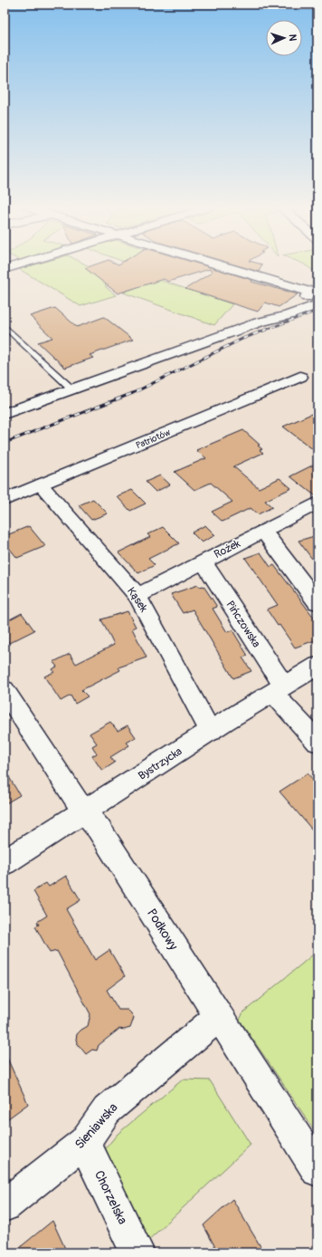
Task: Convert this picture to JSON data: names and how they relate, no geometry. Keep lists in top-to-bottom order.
{
  "streets": {
    "street": [
      "Patriotów",
      "Rożek",
      "Kąsek",
      "Pińczowska",
      "Bystrzycka",
      "Podkowy",
      "Sieniawska",
      "Chorzelska"
    ]
  },
  "crossings": [
    ["Patriotów", "Kąsek"],
    ["Rożek", "Kąsek"],
    ["Rożek", "Pińczowska"],
    ["Kąsek", "Bystrzycka"],
    ["Pińczowska", "Bystrzycka"],
    ["Bystrzycka", "Podkowy"],
    ["Podkowy", "Sieniawska"],
    ["Sieniawska", "Chorzelska"]
  ],
  "north": "right"
}
